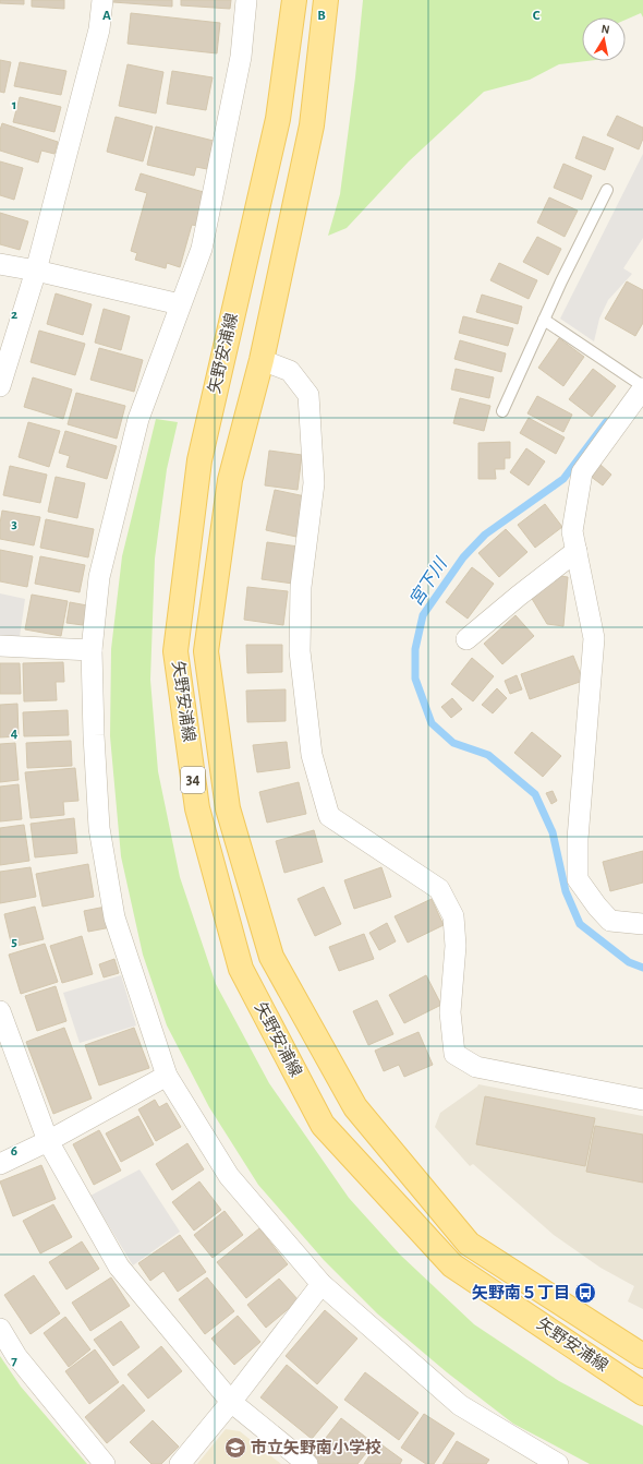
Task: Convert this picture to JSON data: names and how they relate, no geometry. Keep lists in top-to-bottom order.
{
  "streets": {
    "main road": ["矢野安浦線", "34"]
  },
  "water": ["宮下川"],
  "places": {
    "bus stop": ["矢野南５丁目"],
    "school or university": ["市立矢野南小学校"]
  },
  "north": "top",
  "grid": {
    "columns": ["A", "B", "C"],
    "rows": [
      "1",
      "2",
      "3",
      "4",
      "5",
      "6",
      "7"
    ]
  }
}
